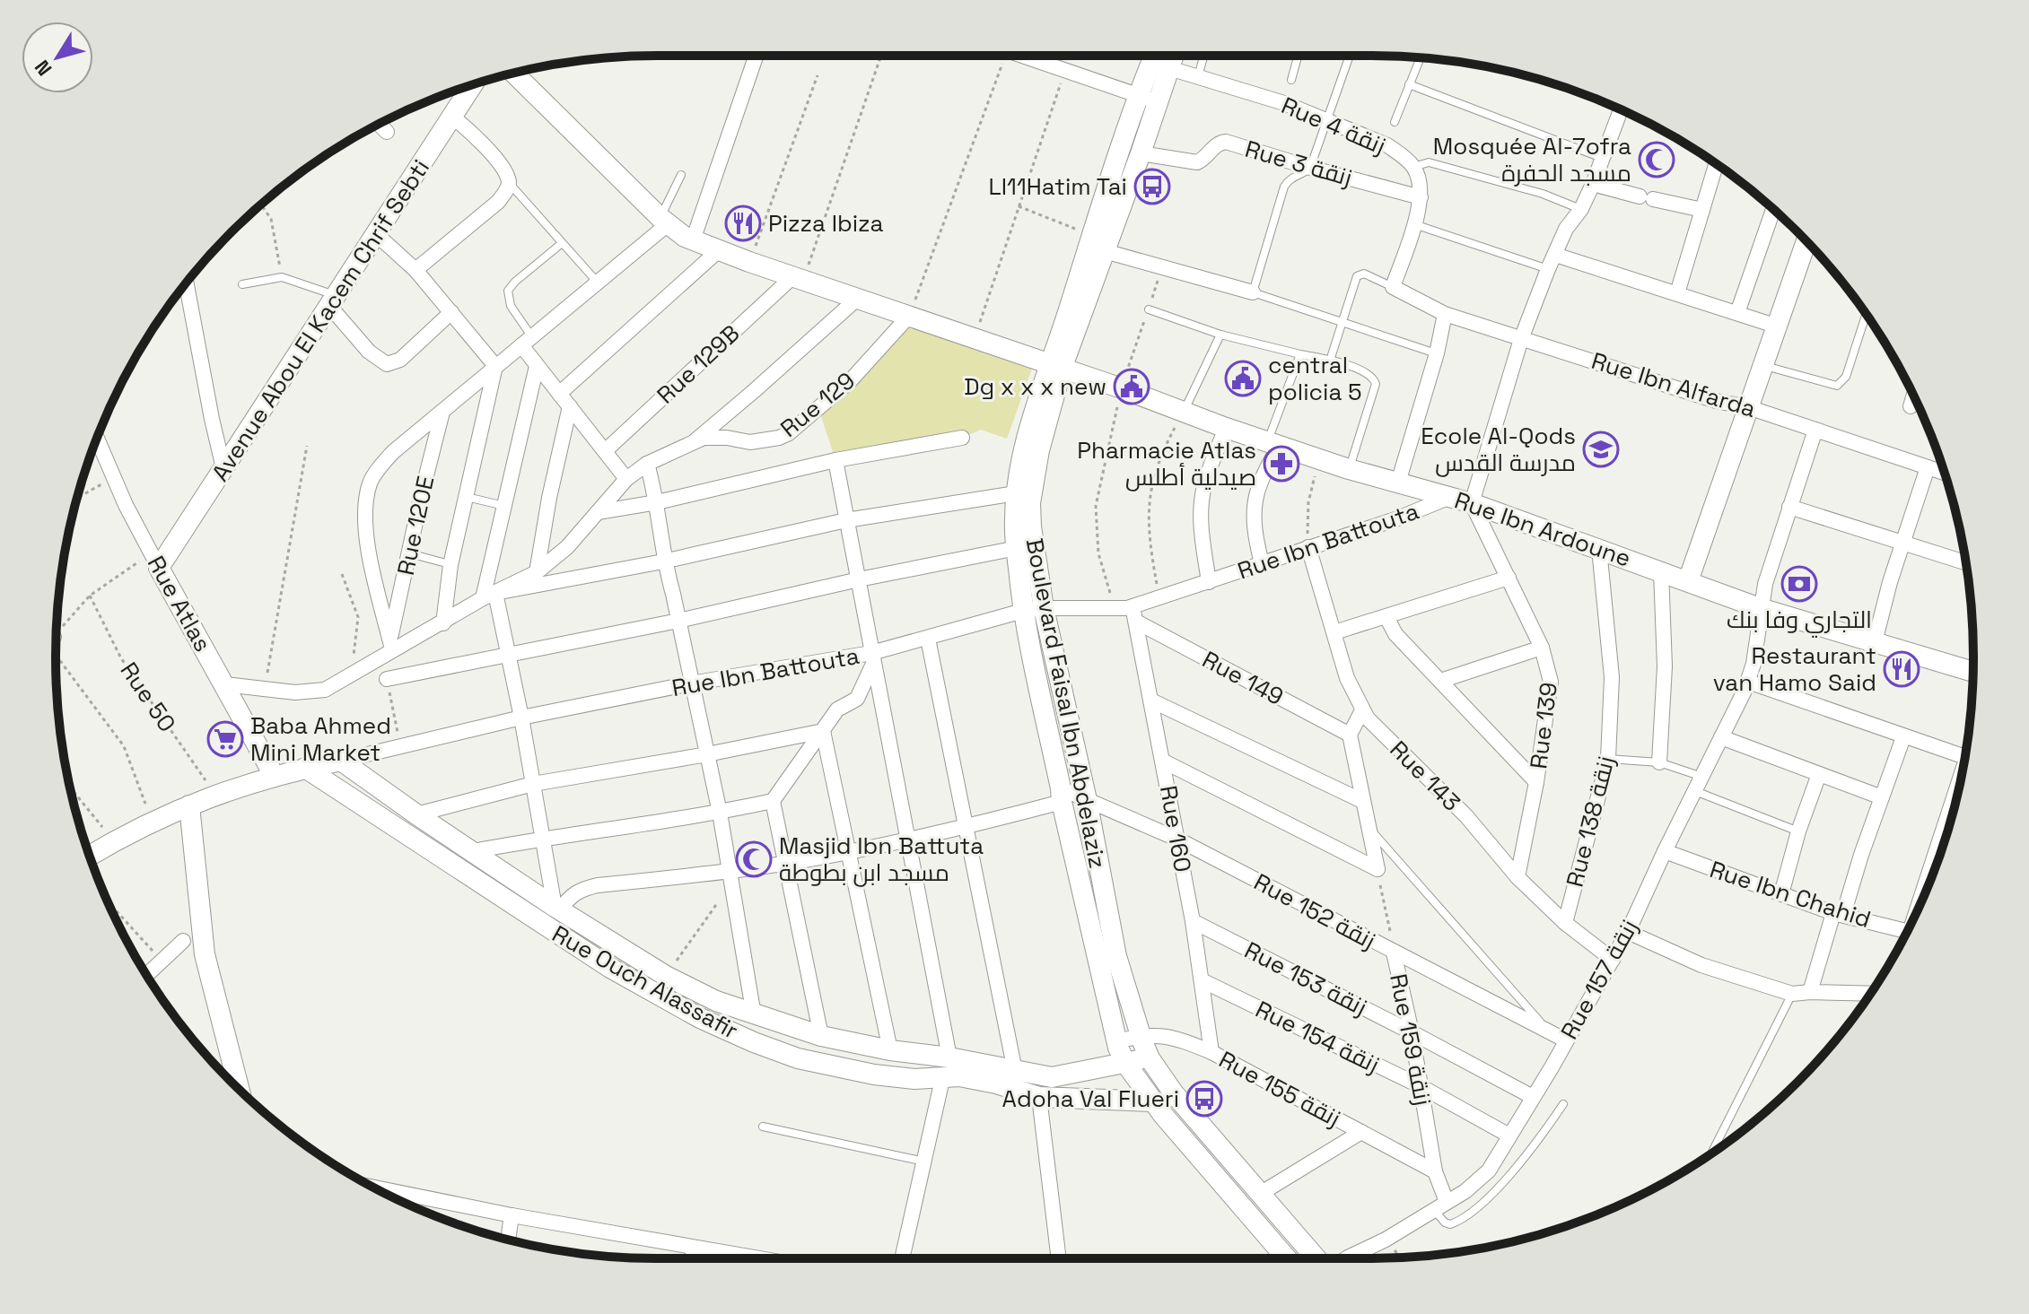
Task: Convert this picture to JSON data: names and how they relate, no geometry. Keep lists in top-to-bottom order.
{
  "streets": {
    "street": [
      "Rue 4 زنقة",
      "Rue 3 زنقة",
      "Avenue Abou El Kacem Chrif Sebti",
      "Rue 129B",
      "Rue Ibn Alfarda",
      "Rue 129",
      "Rue 120E",
      "Rue Ibn Ardoune",
      "Rue Ibn Battouta",
      "Rue Atlas",
      "Rue 149",
      "Boulevard Faisal Ibn Abdelaziz",
      "Rue 139",
      "Rue 143",
      "Rue 138 زنقة",
      "Rue 160",
      "Rue Ibn Chahid",
      "Rue 152 زنقة",
      "Rue 153 زنقة",
      "Rue 157 زنقة",
      "Rue Ouch Alassafir",
      "Rue 154 زنقة",
      "Rue 159 زنقة",
      "Rue 155 زنقة"
    ],
    "path": ["Rue 50"]
  },
  "crossings": [
    ["Rue 4 زنقة", "Rue 3 زنقة"],
    ["Rue 4 زنقة", "Rue Ibn Alfarda"],
    ["Rue 4 زنقة", "Boulevard Faisal Ibn Abdelaziz"],
    ["Rue 3 زنقة", "Boulevard Faisal Ibn Abdelaziz"],
    ["Avenue Abou El Kacem Chrif Sebti", "Rue Atlas"],
    ["Rue 129B", "Rue Ibn Ardoune"],
    ["Rue Ibn Alfarda", "Rue 157 زنقة"],
    ["Rue 129", "Rue 120E"],
    ["Rue 129", "Rue Ibn Ardoune"],
    ["Rue 129", "Rue Atlas"],
    ["Rue Ibn Ardoune", "Rue Ibn Battouta"],
    ["Rue Ibn Ardoune", "Boulevard Faisal Ibn Abdelaziz"],
    ["Rue Ibn Ardoune", "Rue 139"],
    ["Rue Ibn Ardoune", "Rue 138 زنقة"],
    ["Rue Ibn Ardoune", "Rue 157 زنقة"],
    ["Rue Ibn Battouta", "Rue Atlas"],
    ["Rue Ibn Battouta", "Rue 149"],
    ["Rue Ibn Battouta", "Rue 50"],
    ["Rue Ibn Battouta", "Boulevard Faisal Ibn Abdelaziz"],
    ["Rue Ibn Battouta", "Rue 143"],
    ["Rue Ibn Battouta", "Rue 160"],
    ["Rue Ibn Battouta", "Rue Ouch Alassafir"],
    ["Rue 149", "Rue 160"],
    ["Boulevard Faisal Ibn Abdelaziz", "Rue 152 زنقة"],
    ["Boulevard Faisal Ibn Abdelaziz", "Rue Ouch Alassafir"],
    ["Boulevard Faisal Ibn Abdelaziz", "Rue 155 زنقة"],
    ["Rue 139", "Rue 143"],
    ["Rue 143", "Rue 138 زنقة"],
    ["Rue 143", "Rue 157 زنقة"],
    ["Rue 160", "Rue 152 زنقة"],
    ["Rue 160", "Rue 153 زنقة"],
    ["Rue 160", "Rue 154 زنقة"],
    ["Rue 160", "Rue 155 زنقة"],
    ["Rue Ibn Chahid", "Rue 157 زنقة"],
    ["Rue 152 زنقة", "Rue 157 زنقة"],
    ["Rue 152 زنقة", "Rue 159 زنقة"],
    ["Rue 153 زنقة", "Rue 157 زنقة"],
    ["Rue 153 زنقة", "Rue 159 زنقة"],
    ["Rue 157 زنقة", "Rue 154 زنقة"],
    ["Rue 157 زنقة", "Rue 159 زنقة"],
    ["Rue 154 زنقة", "Rue 159 زنقة"],
    ["Rue 159 زنقة", "Rue 155 زنقة"]
  ],
  "places": {
    "mosque": ["Mosquée Al-7ofra مسجد الحفرة", "Masjid Ibn Battuta مسجد ابن بطوطة"],
    "bus stop": ["LI11Hatim Tai", "Adoha Val Flueri"],
    "restaurant": ["Pizza Ibiza", "Restaurant van Hamo Said"],
    "public building": ["central policia 5", "Dg x x x new"],
    "school or university": ["Ecole Al-Qods مدرسة القدس"],
    "pharmacy": ["Pharmacie Atlas صيدلية أطلس"],
    "bank": ["التجاري وفا بنك"],
    "supermarket": ["Baba Ahmed Mini Market"]
  },
  "north": "bottom left"
}
